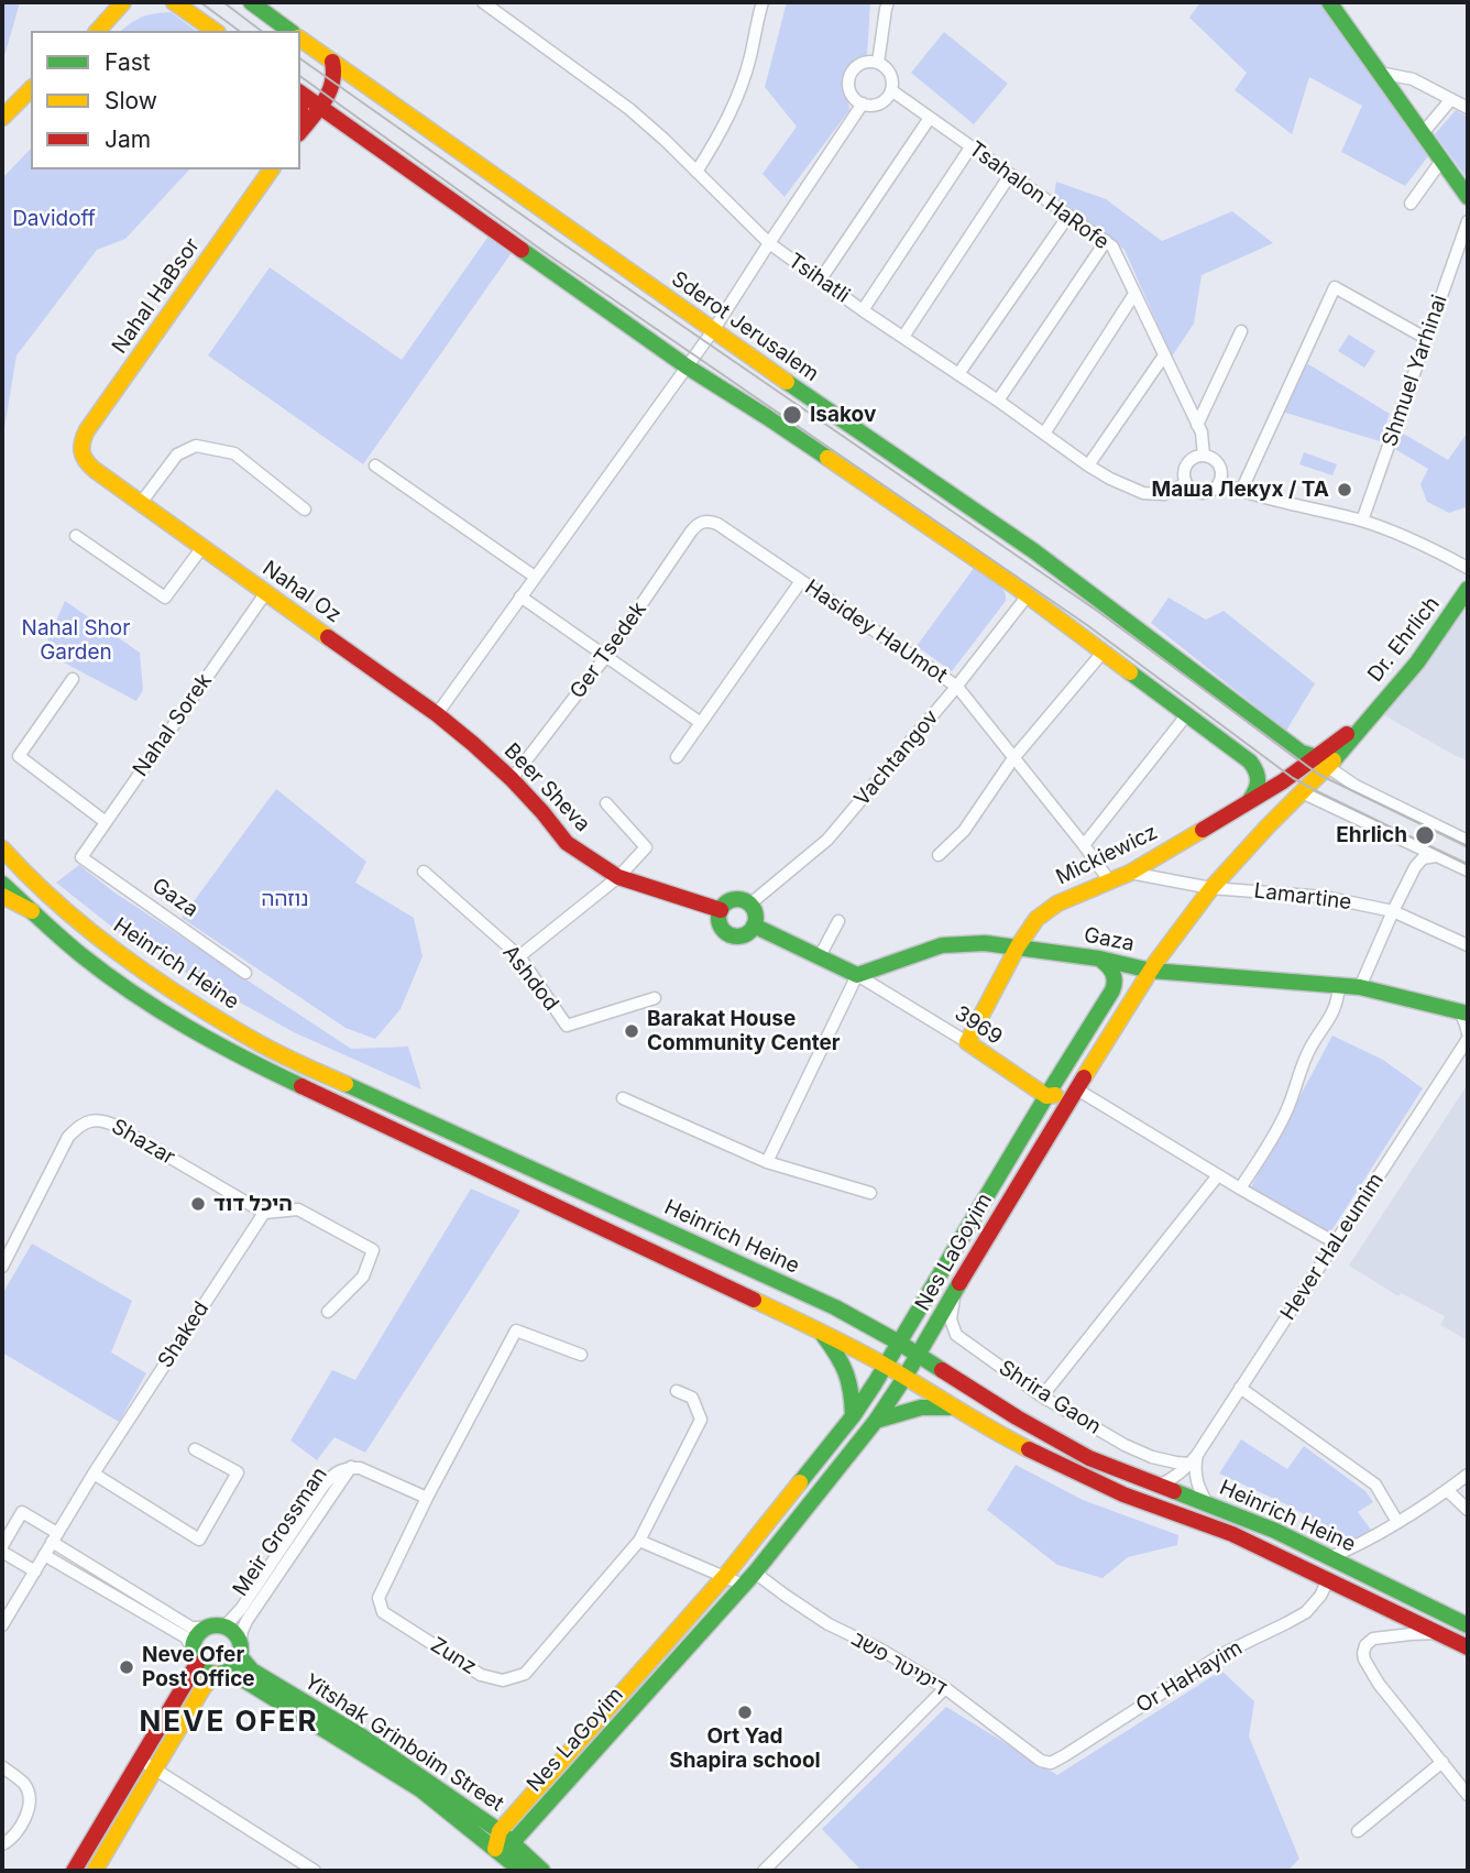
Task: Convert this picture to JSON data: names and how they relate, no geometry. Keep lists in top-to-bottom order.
{
  "streets": {
    "main road": [
      "Nahal HaBsor",
      "Sderot Jerusalem",
      "Nahal Oz",
      "Dr. Ehrlich",
      "Beer Sheva",
      "Mickiewicz",
      "Gaza",
      "Heinrich Heine",
      "3969",
      "Nes LaGoyim",
      "Yitshak Grinboim Street"
    ],
    "street": [
      "Tsahalon HaRofe",
      "Tsihatli",
      "Shmuel Yarhinai",
      "Hasidey HaUmot",
      "Ger Tsedek",
      "Nahal Sorek",
      "Vachtangov",
      "Lamartine",
      "Ashdod",
      "Shazar",
      "Hever HaLeumim",
      "Shaked",
      "Shrira Gaon",
      "Meir Grossman",
      "Zunz",
      "דימיטר פשב",
      "Or HaHayim"
    ]
  },
  "crossings": [
    ["Tsahalon HaRofe", "Tsihatli"],
    ["Nahal HaBsor", "Nahal Oz"],
    ["Sderot Jerusalem", "Dr. Ehrlich"],
    ["Sderot Jerusalem", "Mickiewicz"],
    ["Sderot Jerusalem", "Nes LaGoyim"],
    ["Nahal Oz", "Nahal Sorek"],
    ["Nahal Oz", "Beer Sheva"],
    ["Hasidey HaUmot", "Ger Tsedek"],
    ["Hasidey HaUmot", "Vachtangov"],
    ["Hasidey HaUmot", "Mickiewicz"],
    ["Dr. Ehrlich", "Mickiewicz"],
    ["Dr. Ehrlich", "Nes LaGoyim"],
    ["Ger Tsedek", "Beer Sheva"],
    ["Nahal Sorek", "Gaza"],
    ["Vachtangov", "Beer Sheva"],
    ["Mickiewicz", "Lamartine"],
    ["Mickiewicz", "Gaza"],
    ["Mickiewicz", "3969"],
    ["Mickiewicz", "Nes LaGoyim"],
    ["Lamartine", "Nes LaGoyim"],
    ["Gaza", "3969"],
    ["Gaza", "Hever HaLeumim"],
    ["Gaza", "Nes LaGoyim"],
    ["Heinrich Heine", "Hever HaLeumim"],
    ["Heinrich Heine", "Nes LaGoyim"],
    ["Heinrich Heine", "Or HaHayim"],
    ["3969", "Nes LaGoyim"],
    ["Shazar", "Shaked"],
    ["Hever HaLeumim", "Shrira Gaon"],
    ["Nes LaGoyim", "Shrira Gaon"],
    ["Nes LaGoyim", "דימיטר פשב"],
    ["Nes LaGoyim", "Yitshak Grinboim Street"],
    ["Meir Grossman", "Yitshak Grinboim Street"],
    ["דימיטר פשב", "Or HaHayim"]
  ],
  "districts": ["NEVE OFER"],
  "parks": ["Davidoff", "Nahal Shor Garden", "נוזהה"],
  "places": [
    "Isakov",
    "Маша Лекух / ТА",
    "Ehrlich",
    "Barakat House Community Center",
    "היכל דוד",
    "Neve Ofer Post Office",
    "Ort Yad Shapira school"
  ],
  "legend": ["Fast", "Slow", "Jam"]
}
